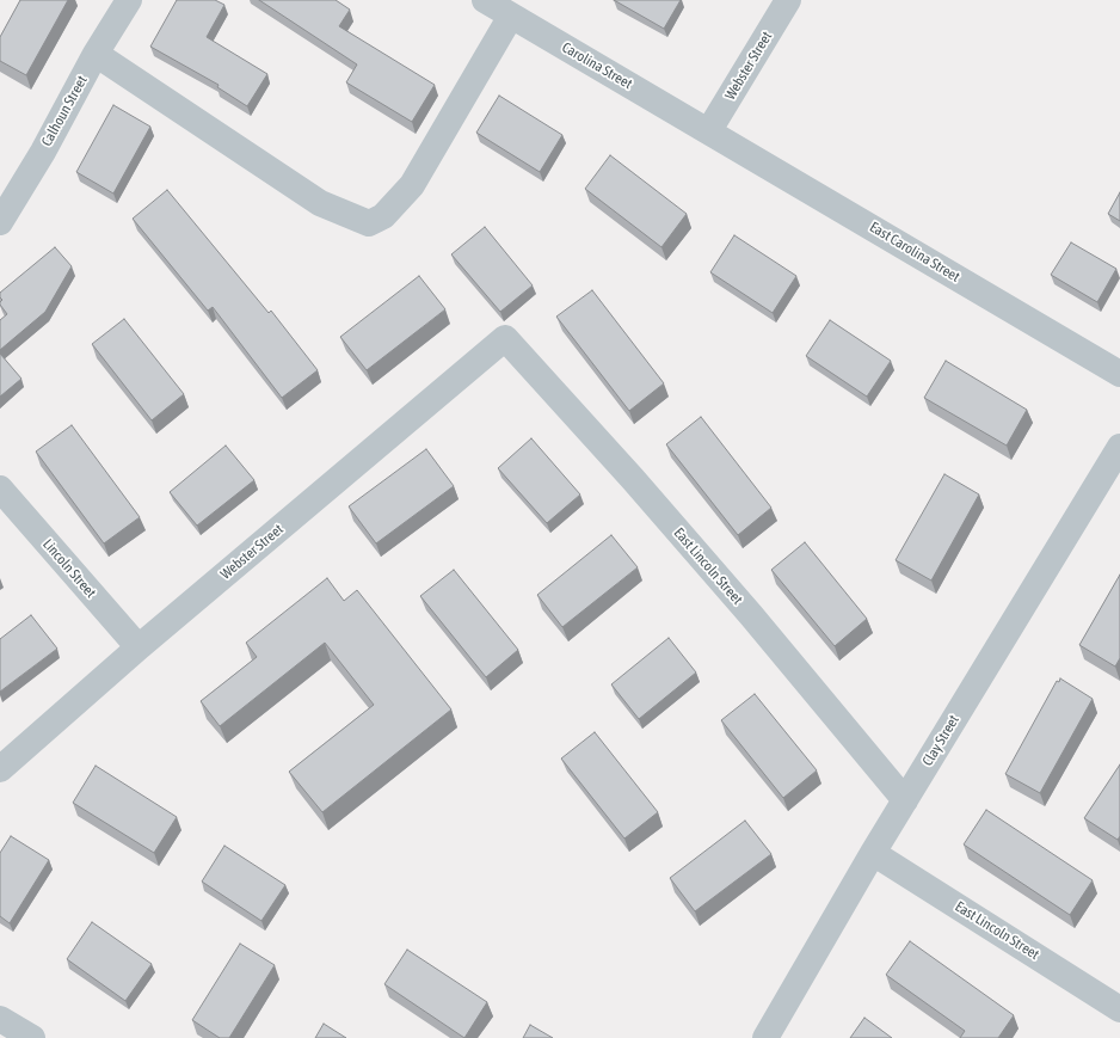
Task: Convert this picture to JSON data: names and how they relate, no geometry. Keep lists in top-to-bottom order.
{
  "streets": {
    "street": [
      "Carolina Street",
      "Webster Street",
      "Calhoun Street",
      "East Carolina Street",
      "East Lincoln Street",
      "Lincoln Street",
      "Clay Street"
    ]
  },
  "crossings": [
    ["Carolina Street", "Webster Street"],
    ["Carolina Street", "East Carolina Street"],
    ["Webster Street", "East Carolina Street"],
    ["Webster Street", "East Lincoln Street"],
    ["Webster Street", "Lincoln Street"],
    ["East Lincoln Street", "Clay Street"]
  ]
}
